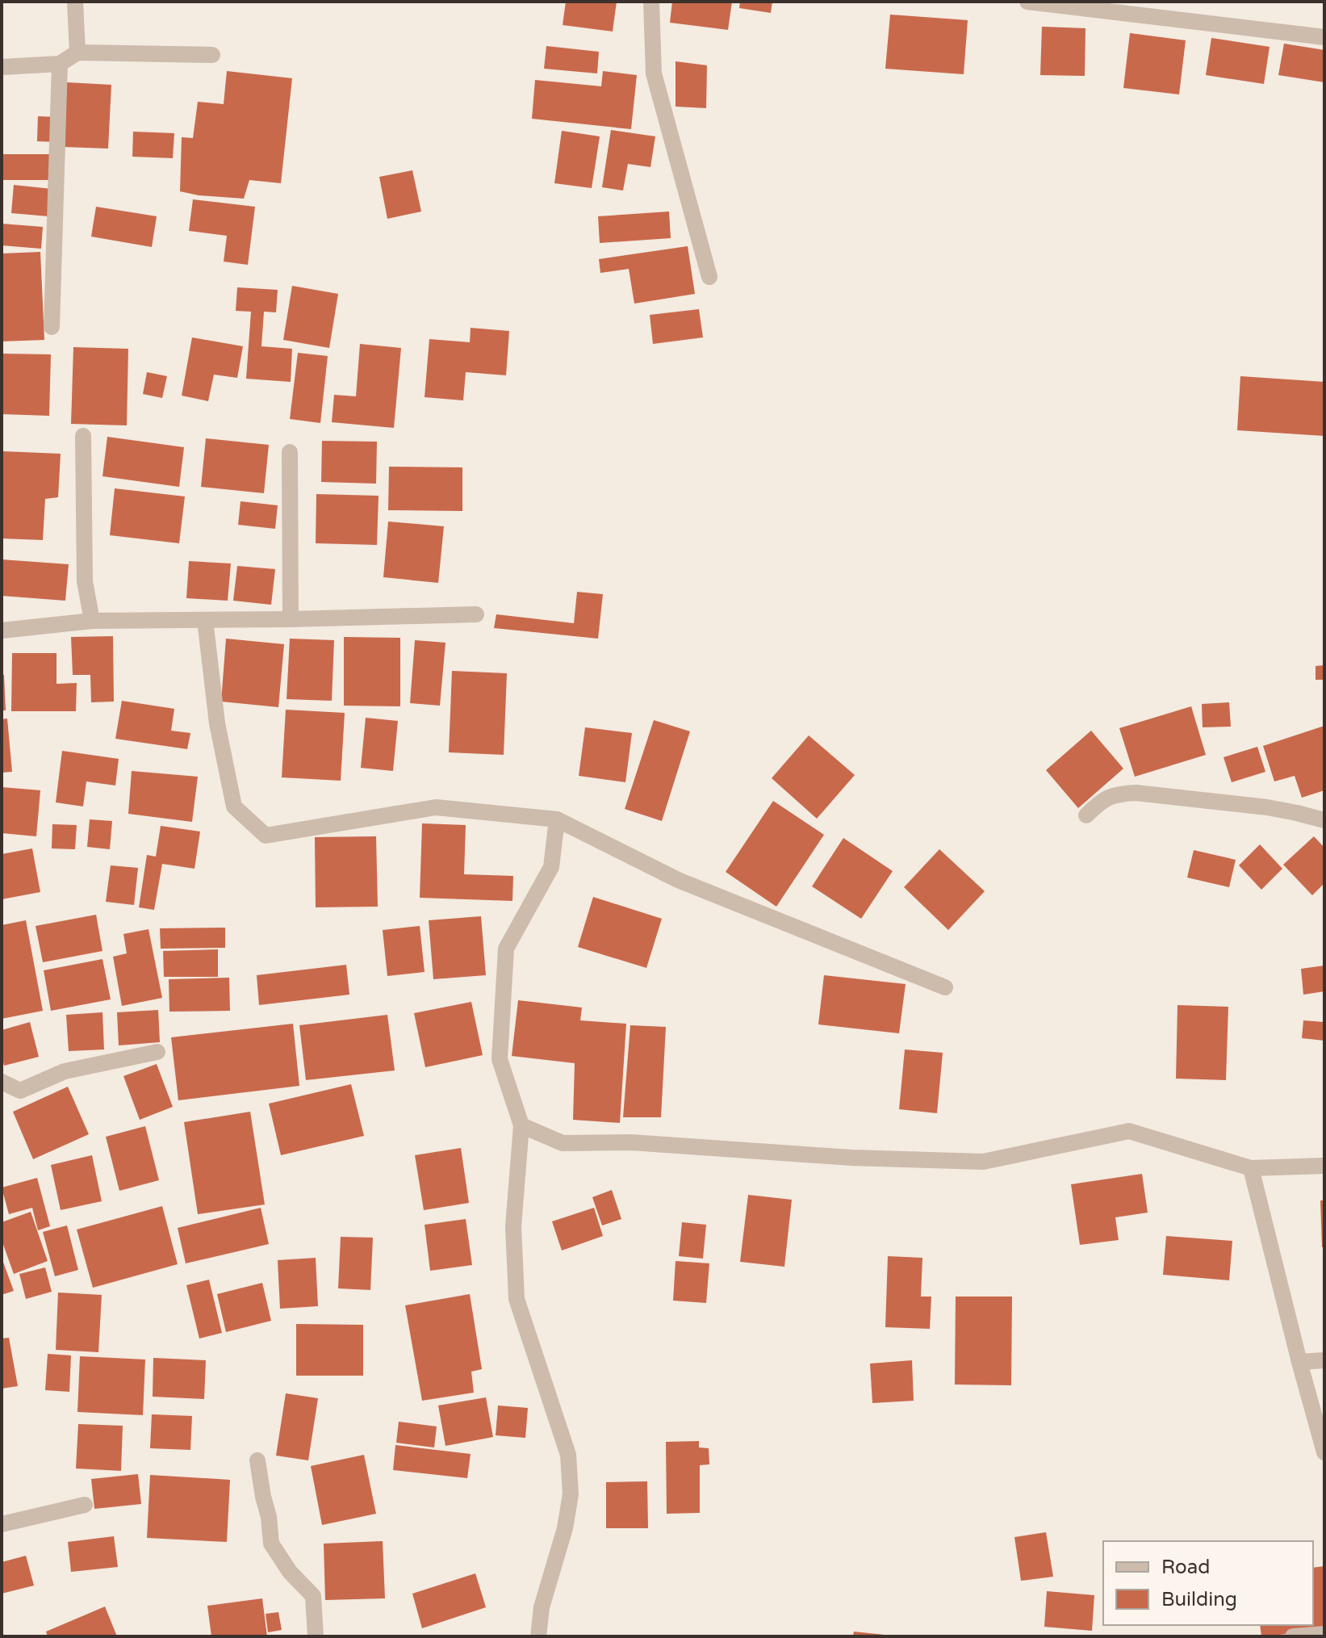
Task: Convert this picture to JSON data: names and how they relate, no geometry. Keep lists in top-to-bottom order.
{
  "legend": ["Road", "Building"]
}
